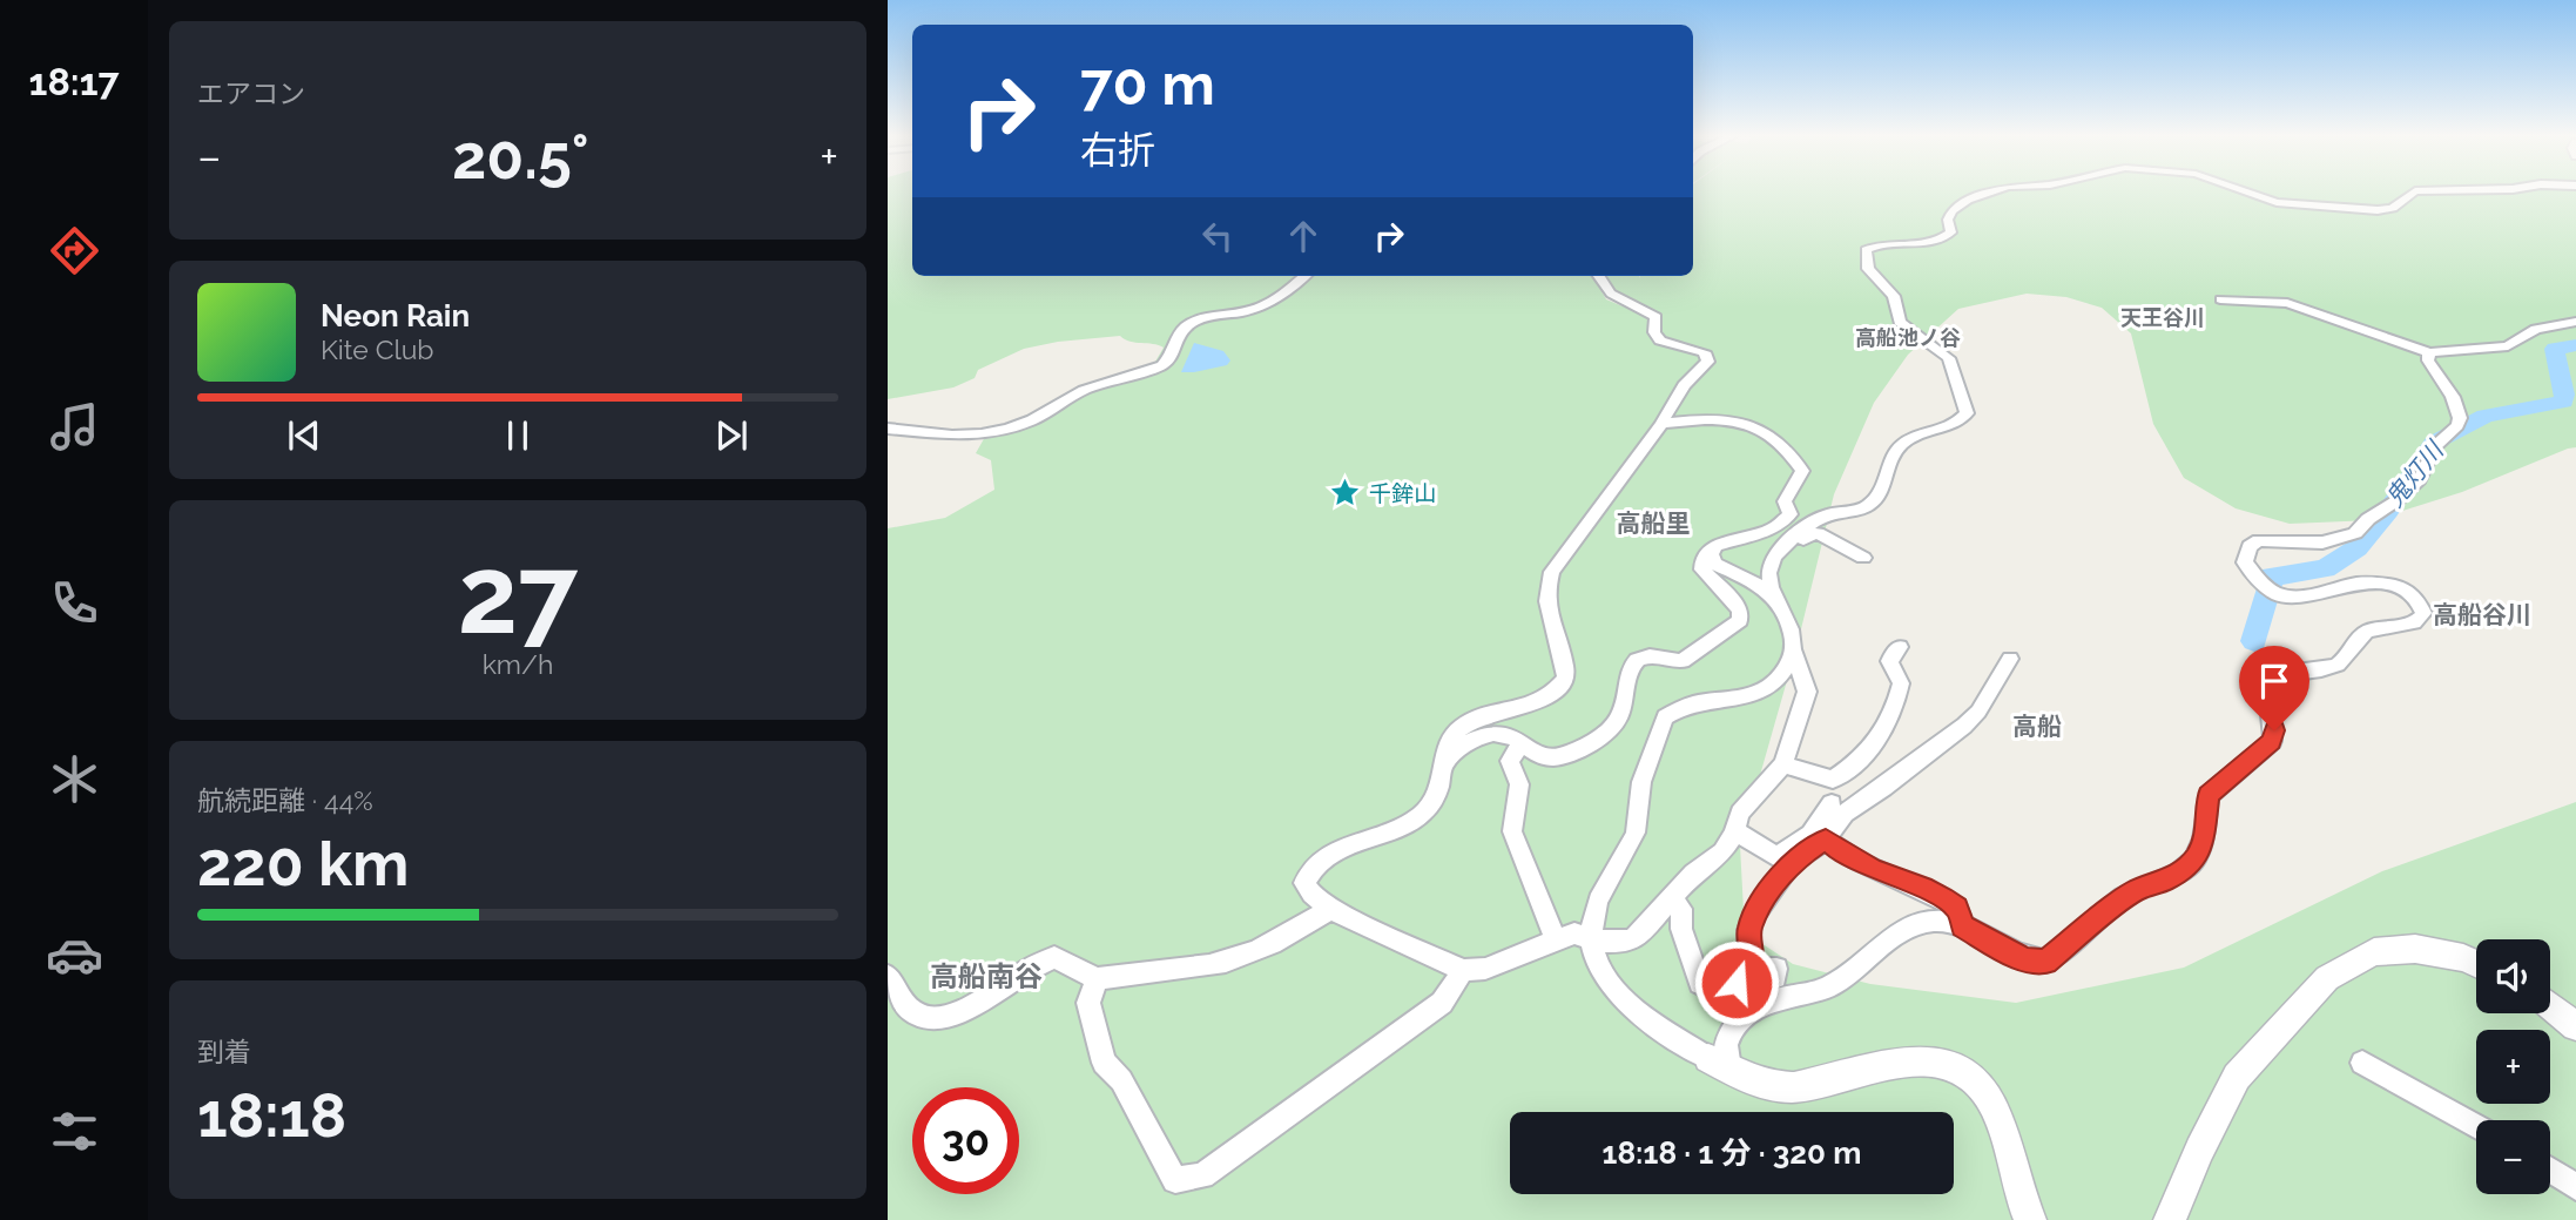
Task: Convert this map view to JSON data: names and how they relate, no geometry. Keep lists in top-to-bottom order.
{
  "districts": [
    "天王谷川",
    "高船池ノ谷",
    "高船里",
    "高船谷川",
    "高船",
    "高船南谷"
  ],
  "water": ["鬼灯川"],
  "places": {
    "place": ["千鉾山"]
  },
  "page": {
    "tabs": "18:17",
    "tile": [
      "エアコン",
      ["27", "km/h"],
      ["航続距離 · 44%", "220 km"],
      ["到着", "18:18"]
    ],
    "turn": ["70 m", "右折"],
    "heat": ["−", "20.5°", "+"],
    "song": ["Neon Rain", "Kite Club"],
    "map_buttons": ["+", "−"],
    "limit": "30",
    "trip": "18:18 · 1 分 · 320 m"
  }
}
